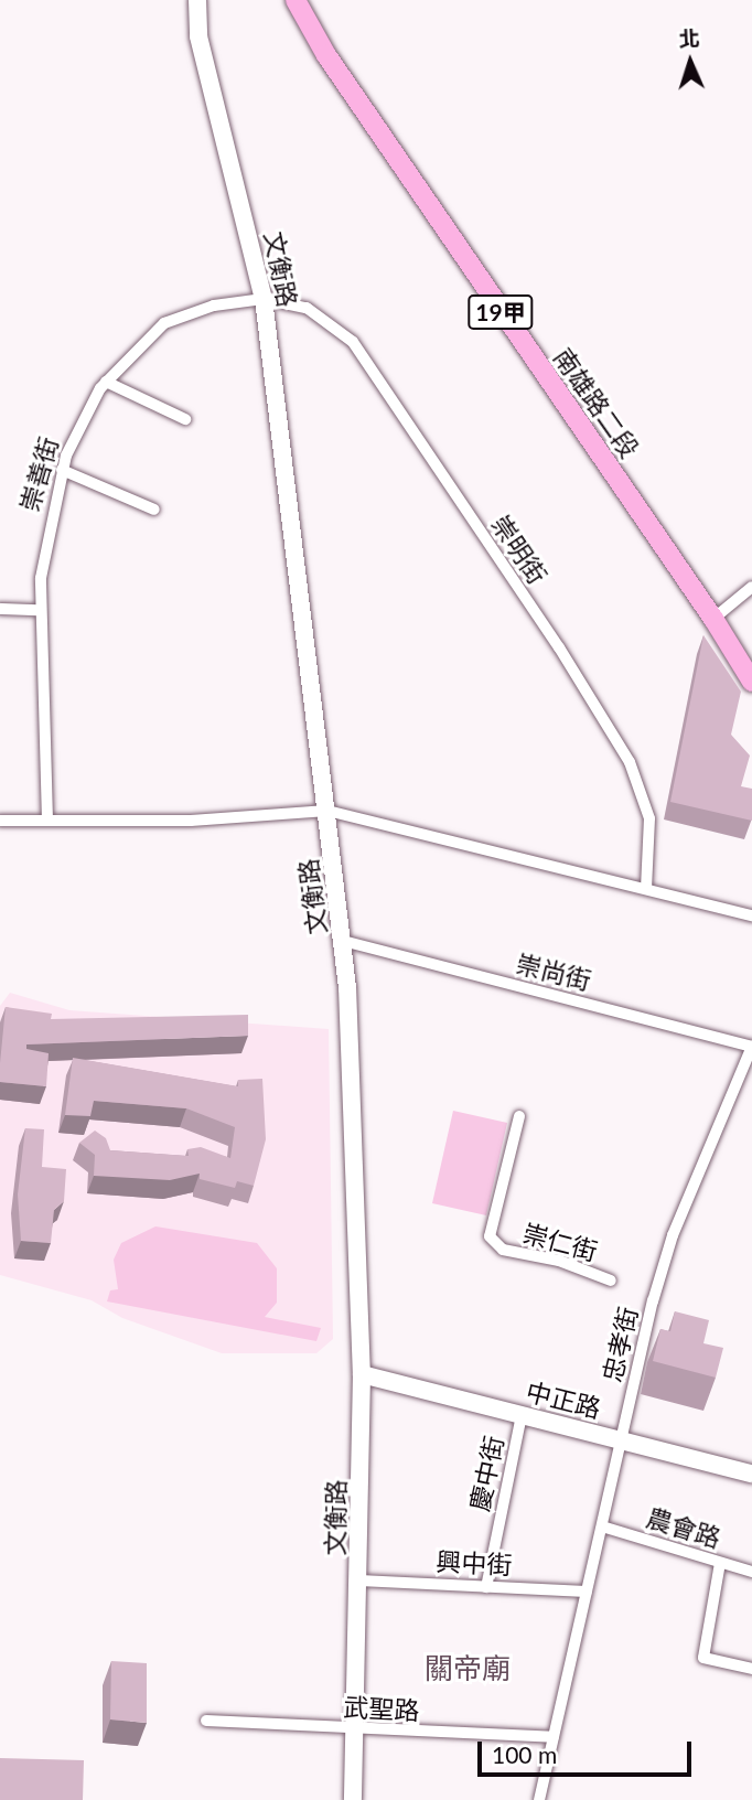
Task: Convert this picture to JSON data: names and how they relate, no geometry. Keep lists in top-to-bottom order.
{
  "streets": {
    "main road": ["19甲", "南雄路二段"],
    "street": [
      "文衡路",
      "崇善街",
      "崇明街",
      "崇尚街",
      "崇仁街",
      "忠孝街",
      "中正路",
      "慶中街",
      "農會路",
      "興中街",
      "武聖路"
    ]
  },
  "crossings": [
    ["文衡路", "崇善街"],
    ["文衡路", "崇明街"],
    ["文衡路", "崇尚街"],
    ["文衡路", "中正路"],
    ["文衡路", "興中街"],
    ["文衡路", "武聖路"],
    ["崇善街", "崇明街"],
    ["崇尚街", "忠孝街"],
    ["忠孝街", "中正路"],
    ["忠孝街", "農會路"],
    ["忠孝街", "興中街"],
    ["忠孝街", "武聖路"],
    ["中正路", "慶中街"],
    ["慶中街", "興中街"]
  ],
  "districts": ["關帝廟"],
  "scale_bar": "100 m",
  "north": "top"
}
